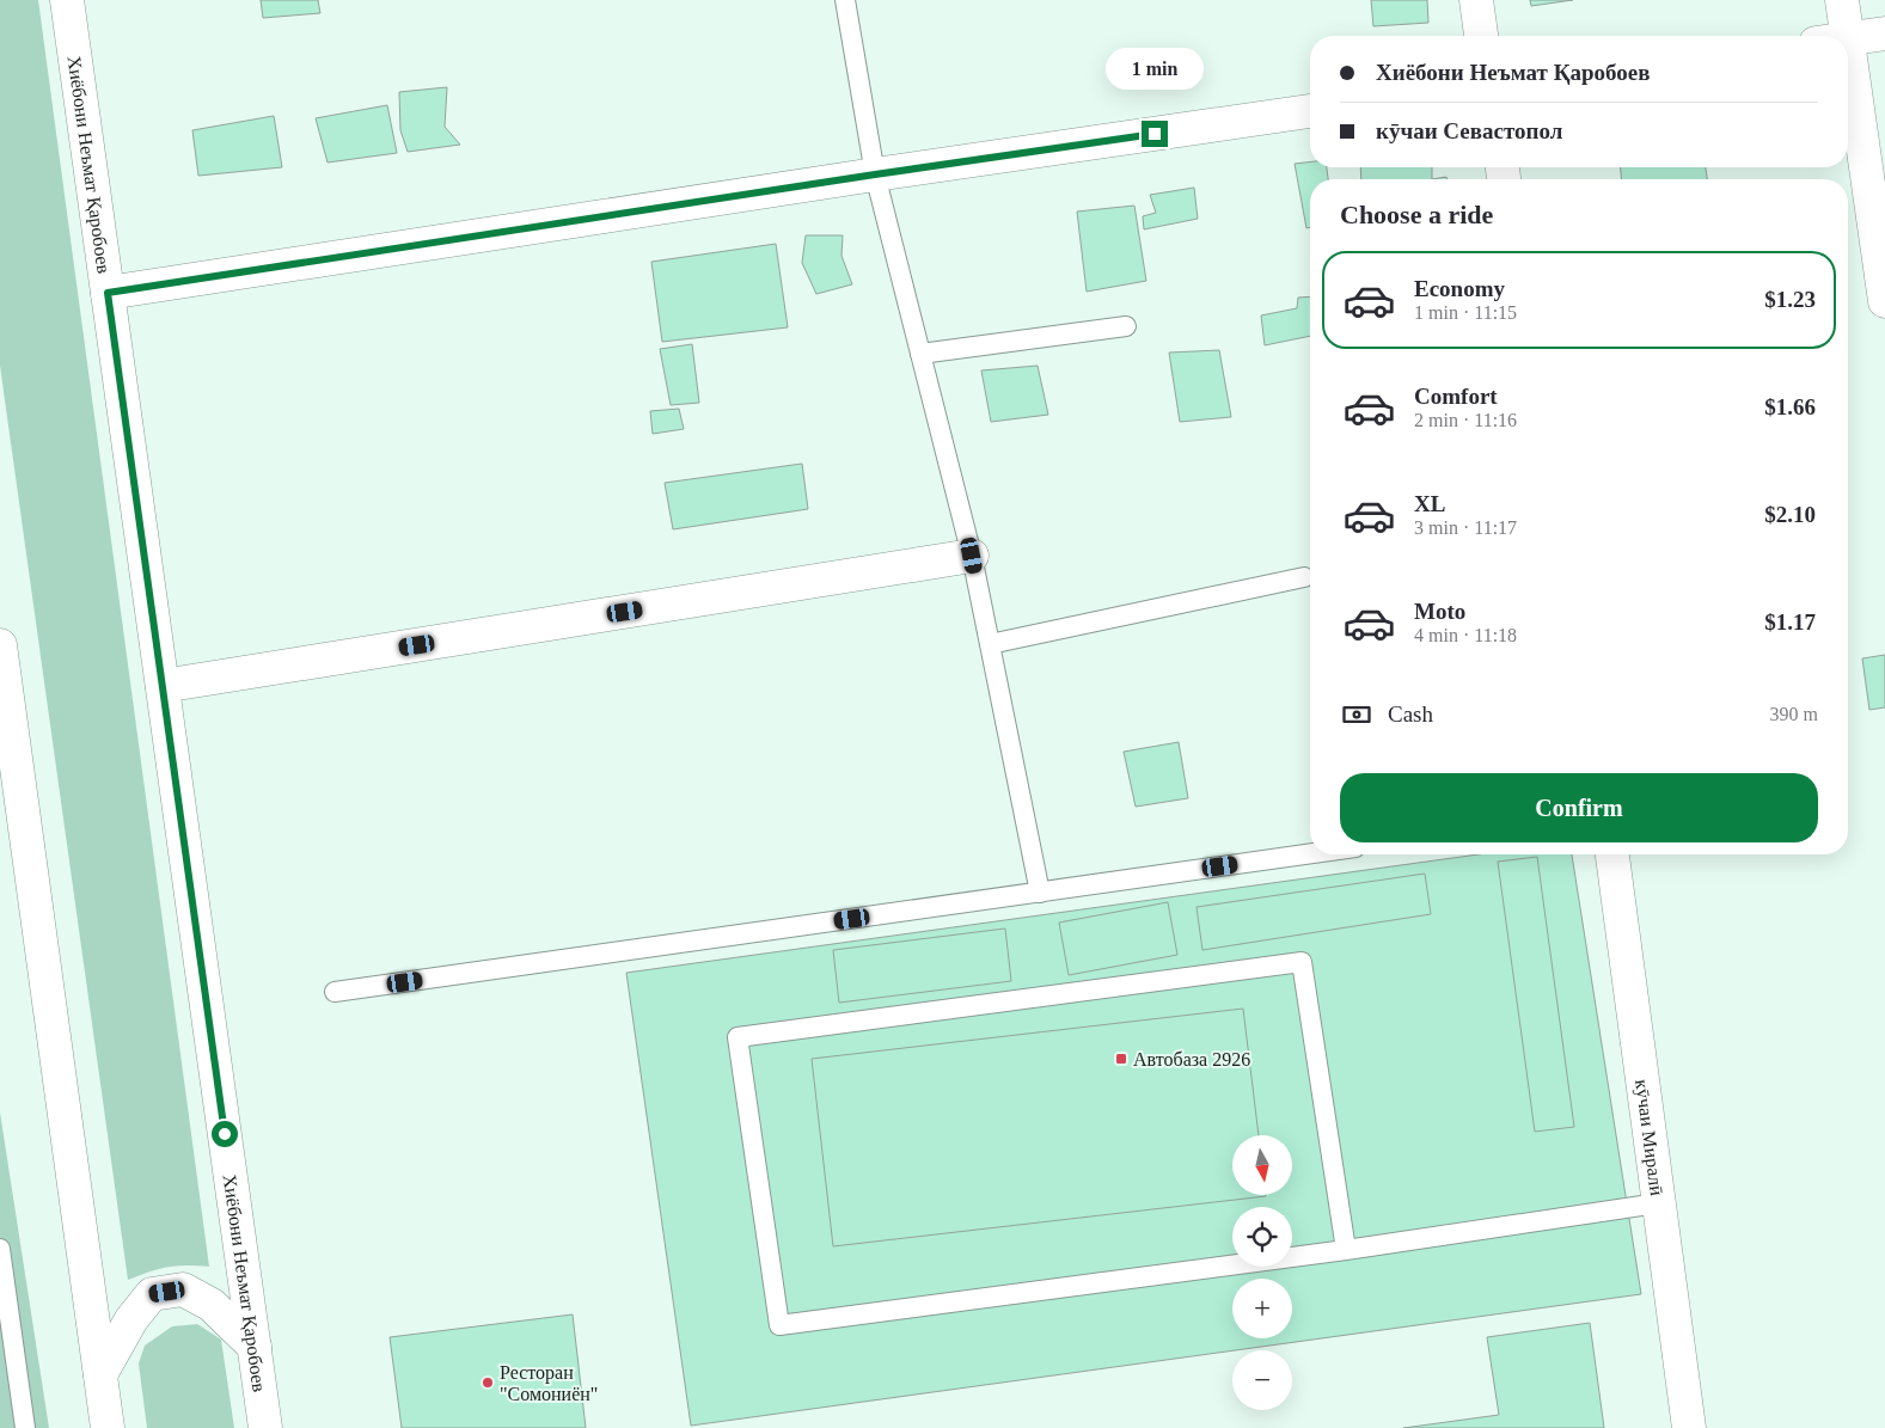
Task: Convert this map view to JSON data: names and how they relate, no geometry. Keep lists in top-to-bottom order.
{
  "streets": {
    "main road": ["Хиёбони Неъмат Қаробоев", "кӯчаи Миралӣ"]
  },
  "places": {
    "transit": ["Автобаза 2926"],
    "other": ["Ресторан \"Сомониён\""]
  },
  "north": "bottom",
  "page": {
    "banner": ["Хиёбони Неъмат Қаробоев", "кӯчаи Севастопол"],
    "bubble": "1 min",
    "heading": "Choose a ride",
    "list": [
      {
        "name": "Economy",
        "note": "1 min · 11:15",
        "value": "$1.23"
      },
      {
        "name": "Comfort",
        "note": "2 min · 11:16",
        "value": "$1.66"
      },
      {
        "name": "XL",
        "note": "3 min · 11:17",
        "value": "$2.10"
      },
      {
        "name": "Moto",
        "note": "4 min · 11:18",
        "value": "$1.17"
      }
    ],
    "pay": ["Cash", "390 m"],
    "buttons": "Confirm",
    "map_buttons": ["+", "−"]
  }
}
